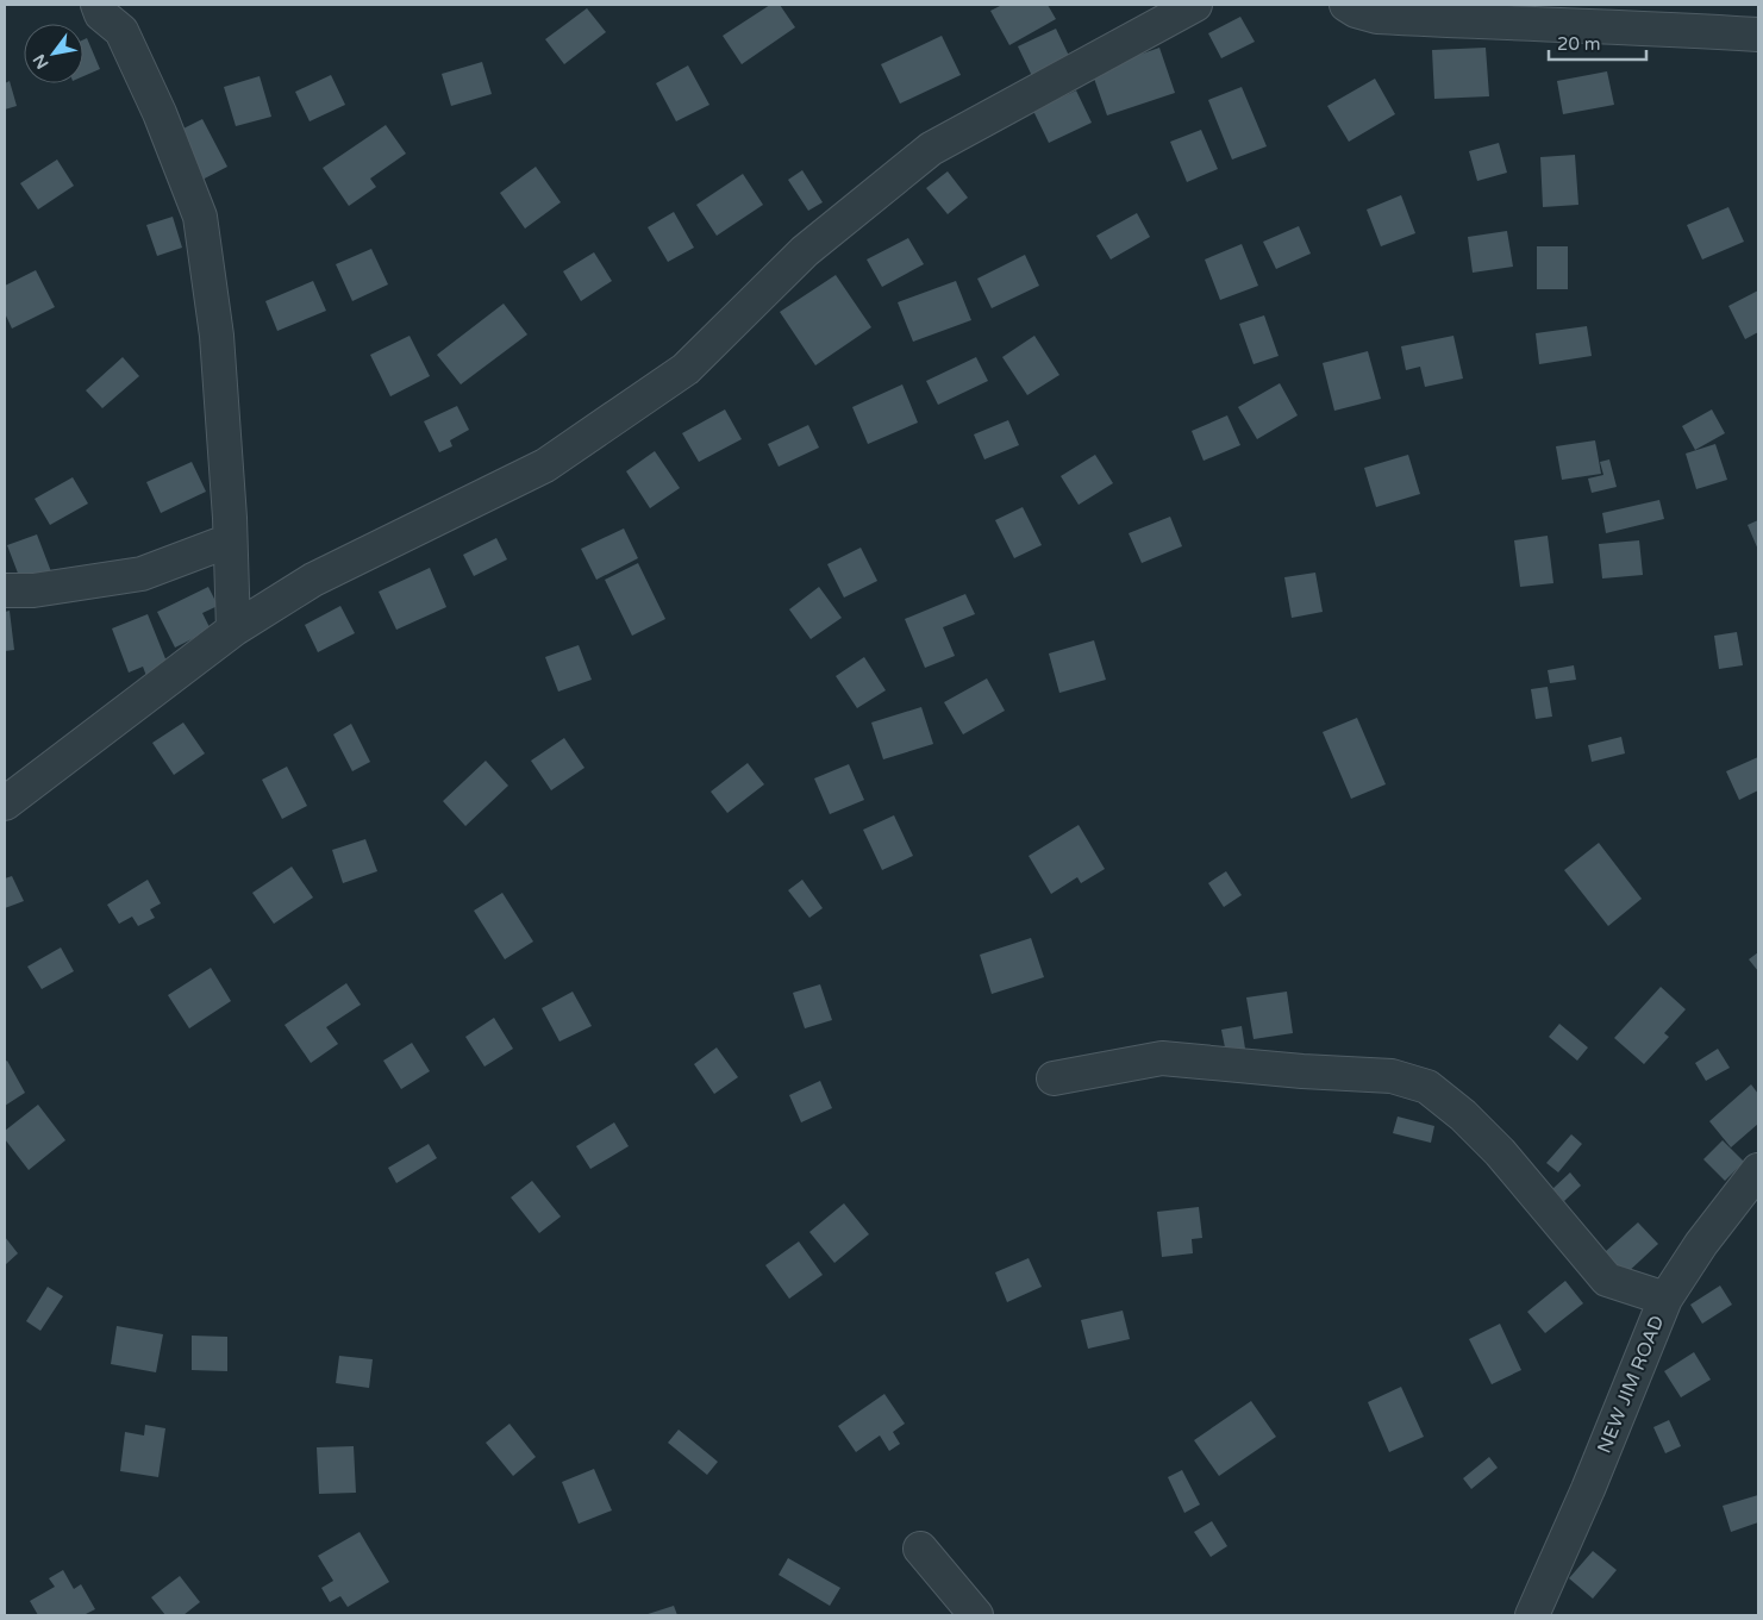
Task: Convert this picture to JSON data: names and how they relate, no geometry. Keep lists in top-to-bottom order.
{
  "streets": {
    "street": ["NEW JIM ROAD"]
  },
  "scale_bar": "20 m",
  "north": "bottom left"
}
